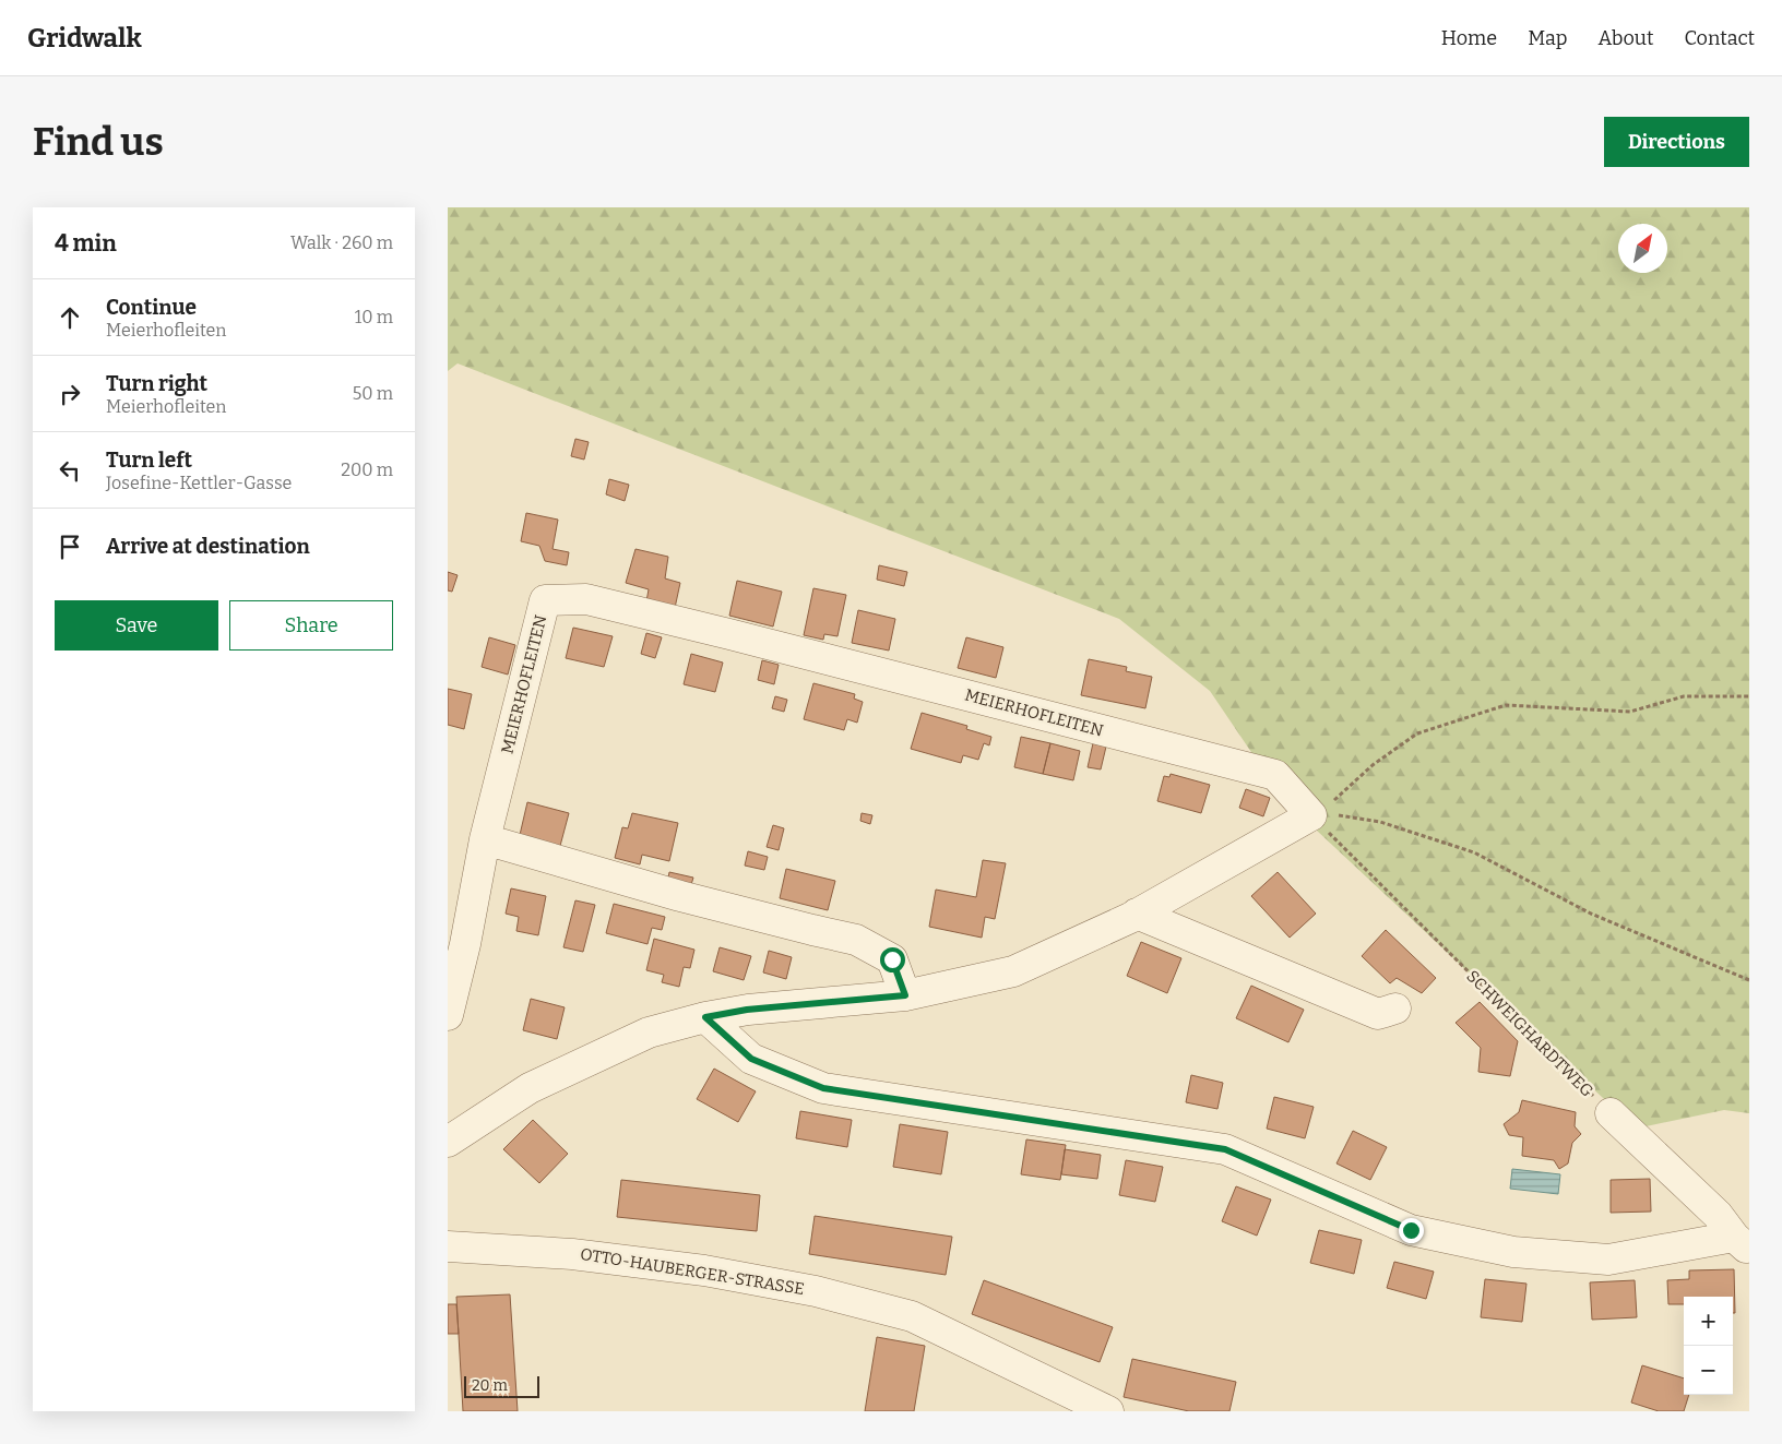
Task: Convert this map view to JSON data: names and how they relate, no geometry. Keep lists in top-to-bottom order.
{
  "streets": {
    "street": ["MEIERHOFLEITEN", "OTTO-HAUBERGER-STRASSE"],
    "path": ["SCHWEIGHARDTWEG"]
  },
  "crossings": [
    ["MEIERHOFLEITEN", "SCHWEIGHARDTWEG"]
  ],
  "scale_bar": "20 m",
  "north": "top right",
  "page": {
    "header": "Gridwalk",
    "nav": [
      "Home",
      "Map",
      "About",
      "Contact"
    ],
    "buttons": [
      "Directions",
      ["Save", "Share"]
    ],
    "title": "Find us",
    "heading": ["4 min", "Walk · 260 m"],
    "list": [
      ["Continue", "Meierhofleiten", "10 m"],
      ["Turn right", "Meierhofleiten", "50 m"],
      ["Turn left", "Josefine-Kettler-Gasse", "200 m"],
      "Arrive at destination"
    ],
    "map_buttons": ["+", "−"],
    "scale": "20 m"
  }
}
